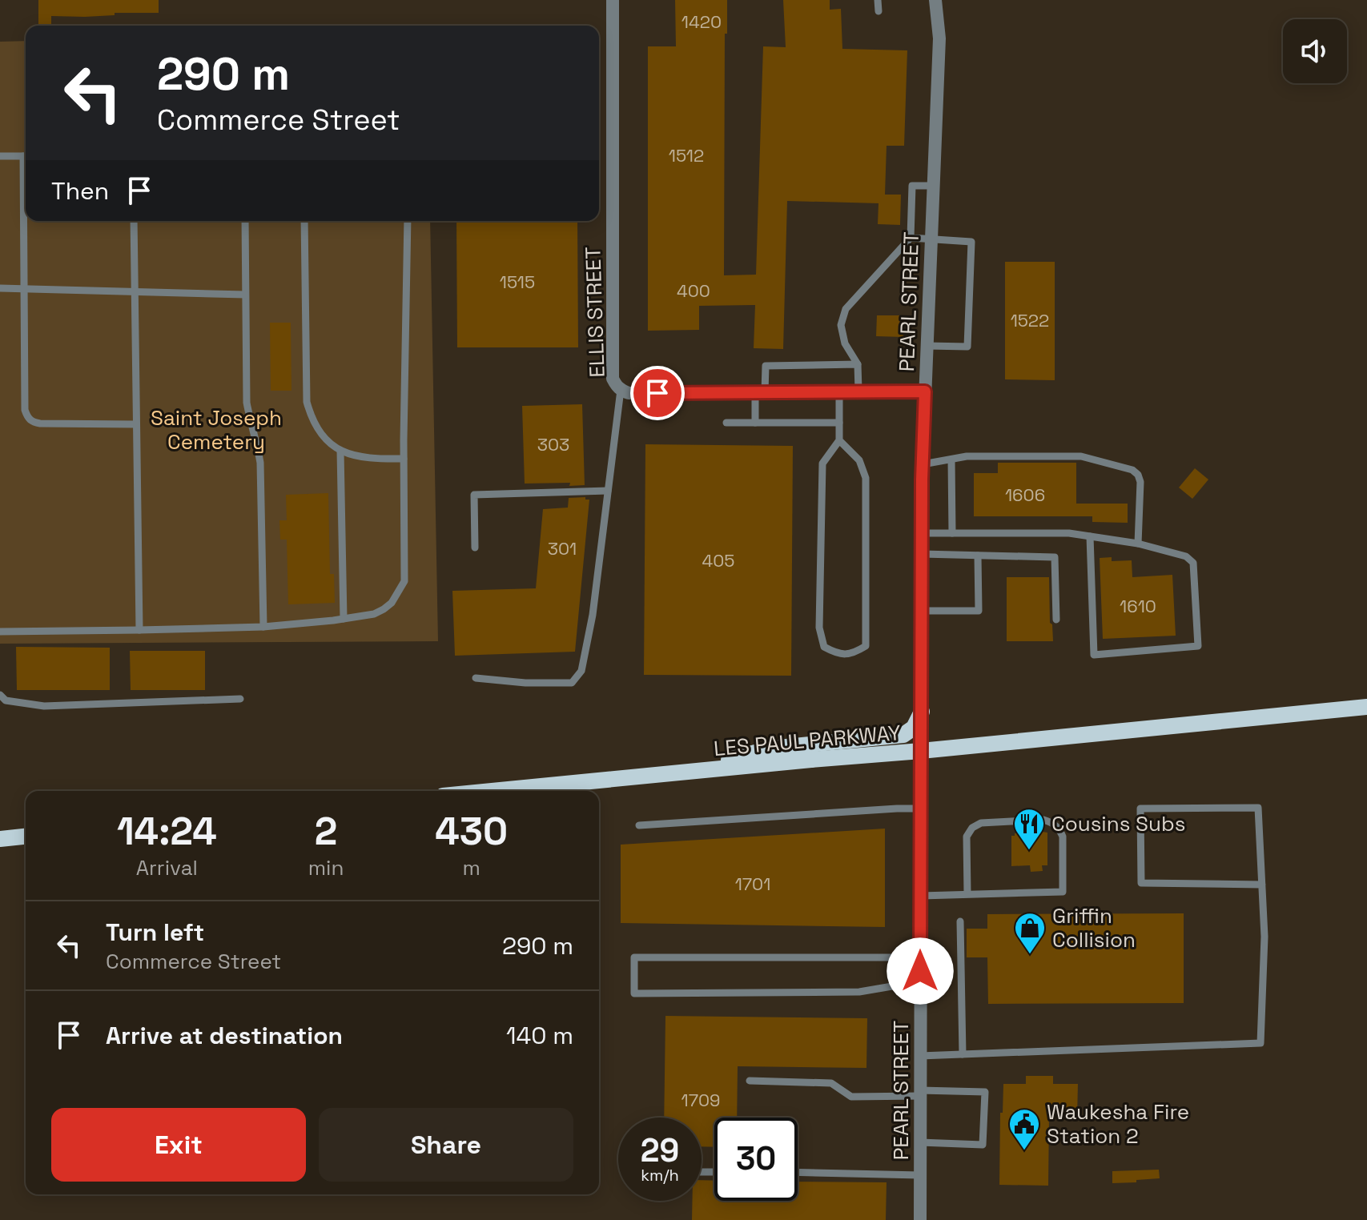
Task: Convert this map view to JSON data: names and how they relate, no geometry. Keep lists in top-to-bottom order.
{
  "streets": {
    "main road": ["LES PAUL PARKWAY"],
    "street": ["PEARL STREET", "ELLIS STREET"]
  },
  "crossings": [
    ["PEARL STREET", "LES PAUL PARKWAY"]
  ],
  "parks": ["Saint Joseph Cemetery"],
  "places": {
    "restaurant": ["Cousins Subs"],
    "shop": ["Griffin Collision"],
    "public building": ["Waukesha Fire Station 2"]
  },
  "house_numbers": [
    "1420",
    "1512",
    "1515",
    "400",
    "1522",
    "303",
    "1606",
    "301",
    "405",
    "1610",
    "1701",
    "1709"
  ],
  "page": {
    "turn": ["290 m", "Commerce Street"],
    "then": "Then",
    "eta": [
      "14:24",
      "Arrival",
      "2",
      "min",
      "430",
      "m"
    ],
    "list": [
      {
        "name": "Turn left",
        "note": "Commerce Street",
        "value": "290 m"
      },
      {
        "name": "Arrive at destination",
        "value": "140 m"
      }
    ],
    "buttons": ["Exit", "Share"],
    "speed": "29 km/h",
    "limit": "30"
  }
}
